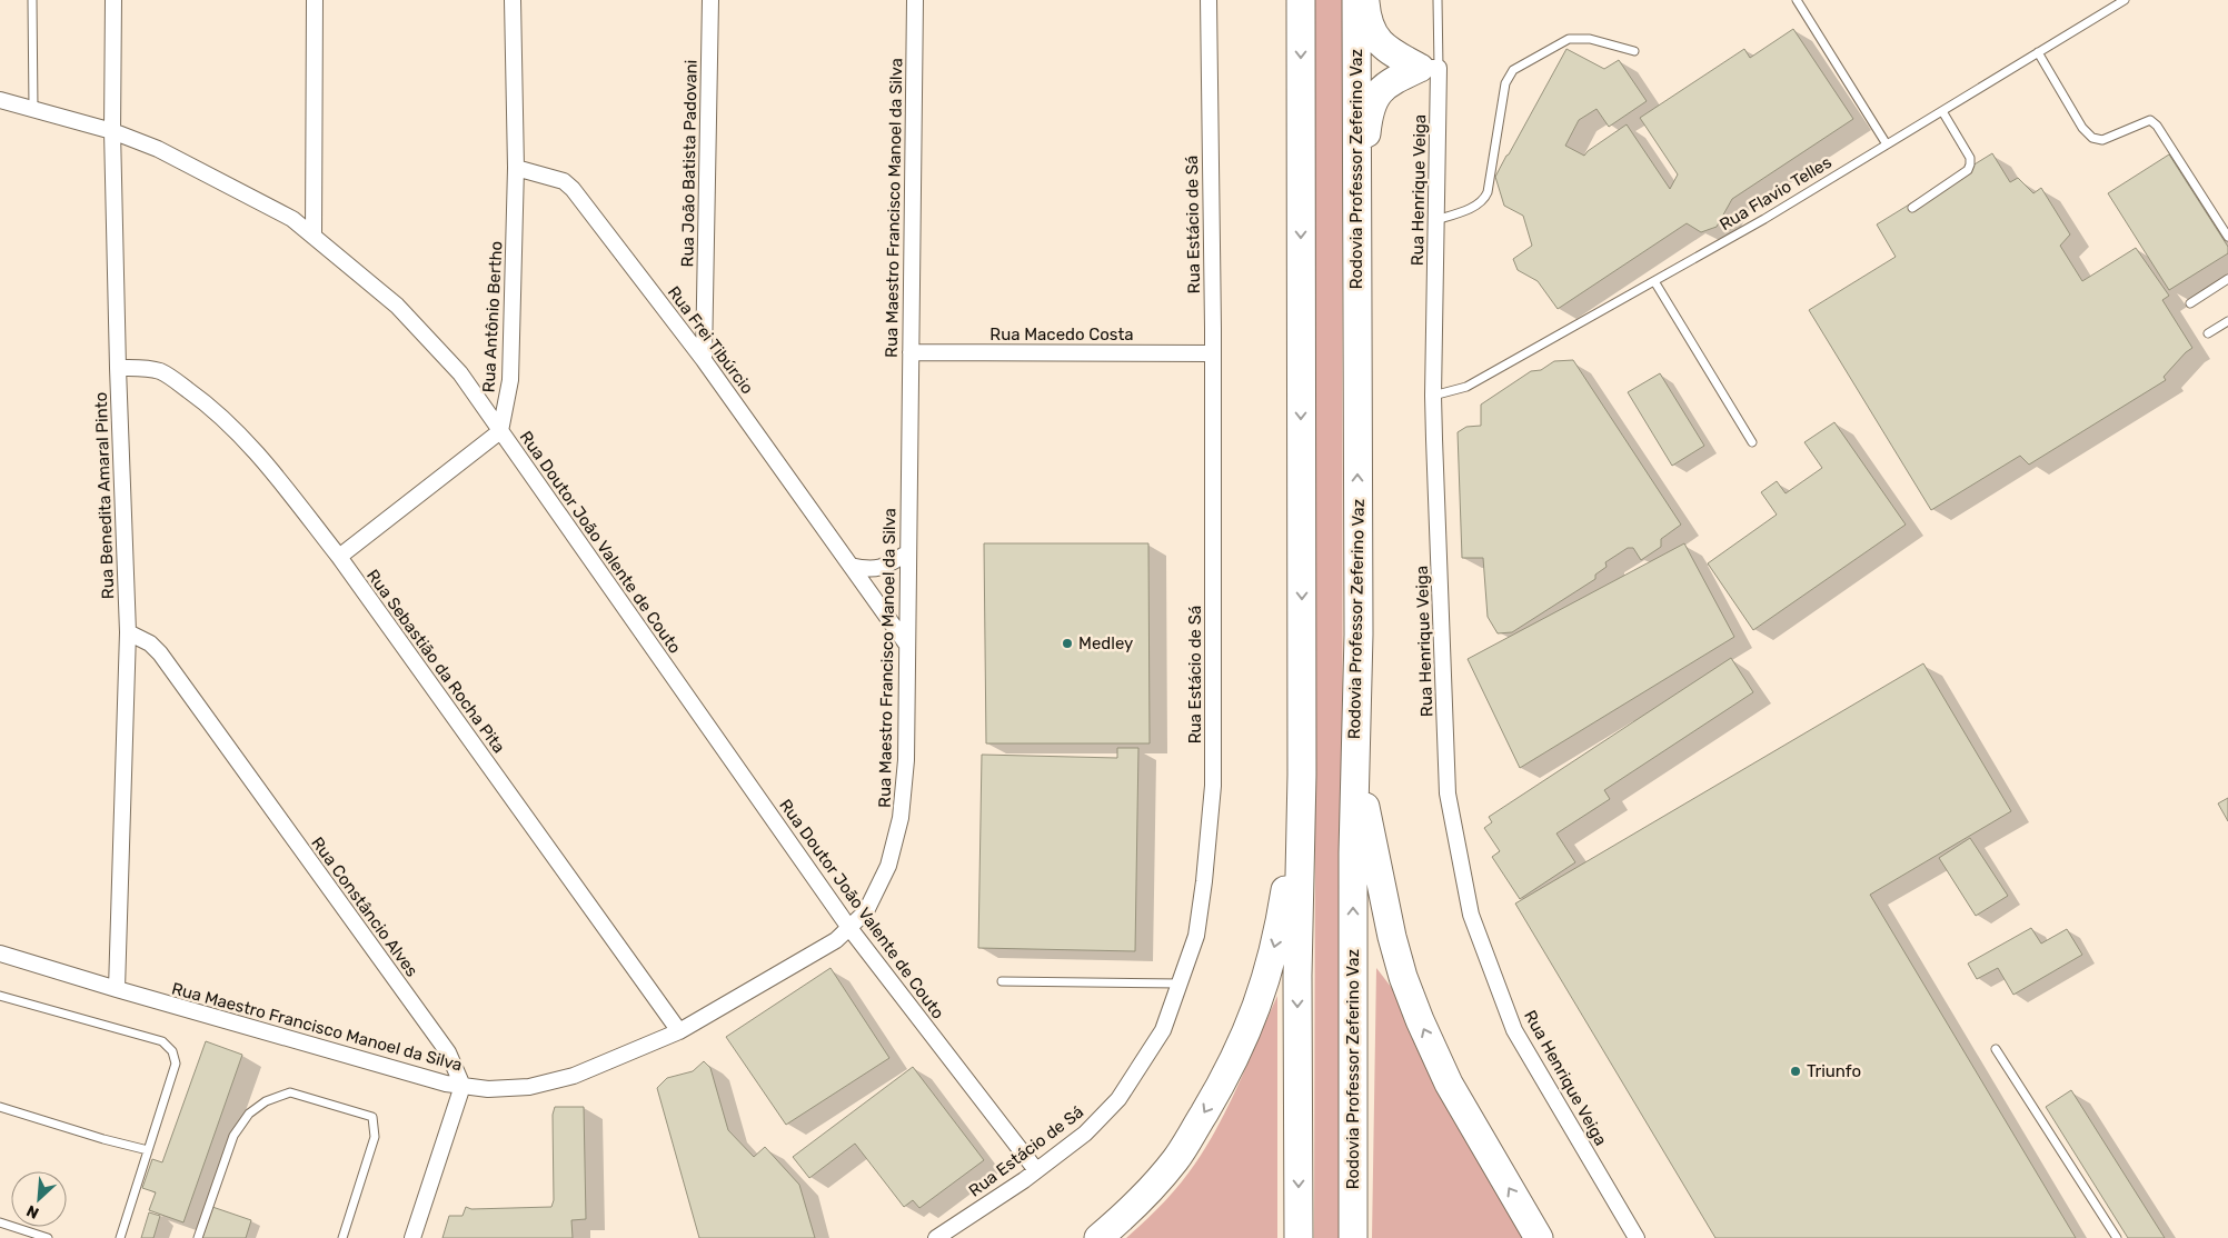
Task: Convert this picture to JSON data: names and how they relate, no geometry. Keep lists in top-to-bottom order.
{
  "streets": {
    "highway": ["Rodovia Professor Zeferino Vaz"],
    "street": [
      "Rua João Batista Padovani",
      "Rua Henrique Veiga",
      "Rua Maestro Francisco Manoel da Silva",
      "Rua Estácio de Sá",
      "Rua Antônio Bertho",
      "Rua Macedo Costa",
      "Rua Frei Tibúrcio",
      "Rua Benedita Amaral Pinto",
      "Rua Doutor João Valente de Couto",
      "Rua Sebastião da Rocha Pita",
      "Rua Constâncio Alves"
    ],
    "lane": ["Rua Flavio Telles"]
  },
  "crossings": [
    ["Rua João Batista Padovani", "Rua Frei Tibúrcio"],
    ["Rua Henrique Veiga", "Rua Flavio Telles"],
    ["Rua Maestro Francisco Manoel da Silva", "Rua Macedo Costa"],
    ["Rua Maestro Francisco Manoel da Silva", "Rua Frei Tibúrcio"],
    ["Rua Maestro Francisco Manoel da Silva", "Rua Benedita Amaral Pinto"],
    ["Rua Maestro Francisco Manoel da Silva", "Rua Doutor João Valente de Couto"],
    ["Rua Maestro Francisco Manoel da Silva", "Rua Sebastião da Rocha Pita"],
    ["Rua Maestro Francisco Manoel da Silva", "Rua Constâncio Alves"],
    ["Rua Estácio de Sá", "Rua Macedo Costa"],
    ["Rua Estácio de Sá", "Rua Doutor João Valente de Couto"],
    ["Rua Antônio Bertho", "Rua Frei Tibúrcio"],
    ["Rua Antônio Bertho", "Rua Doutor João Valente de Couto"],
    ["Rua Benedita Amaral Pinto", "Rua Doutor João Valente de Couto"],
    ["Rua Benedita Amaral Pinto", "Rua Sebastião da Rocha Pita"],
    ["Rua Benedita Amaral Pinto", "Rua Constâncio Alves"]
  ],
  "places": ["Medley", "Triunfo"],
  "north": "bottom left"
}
